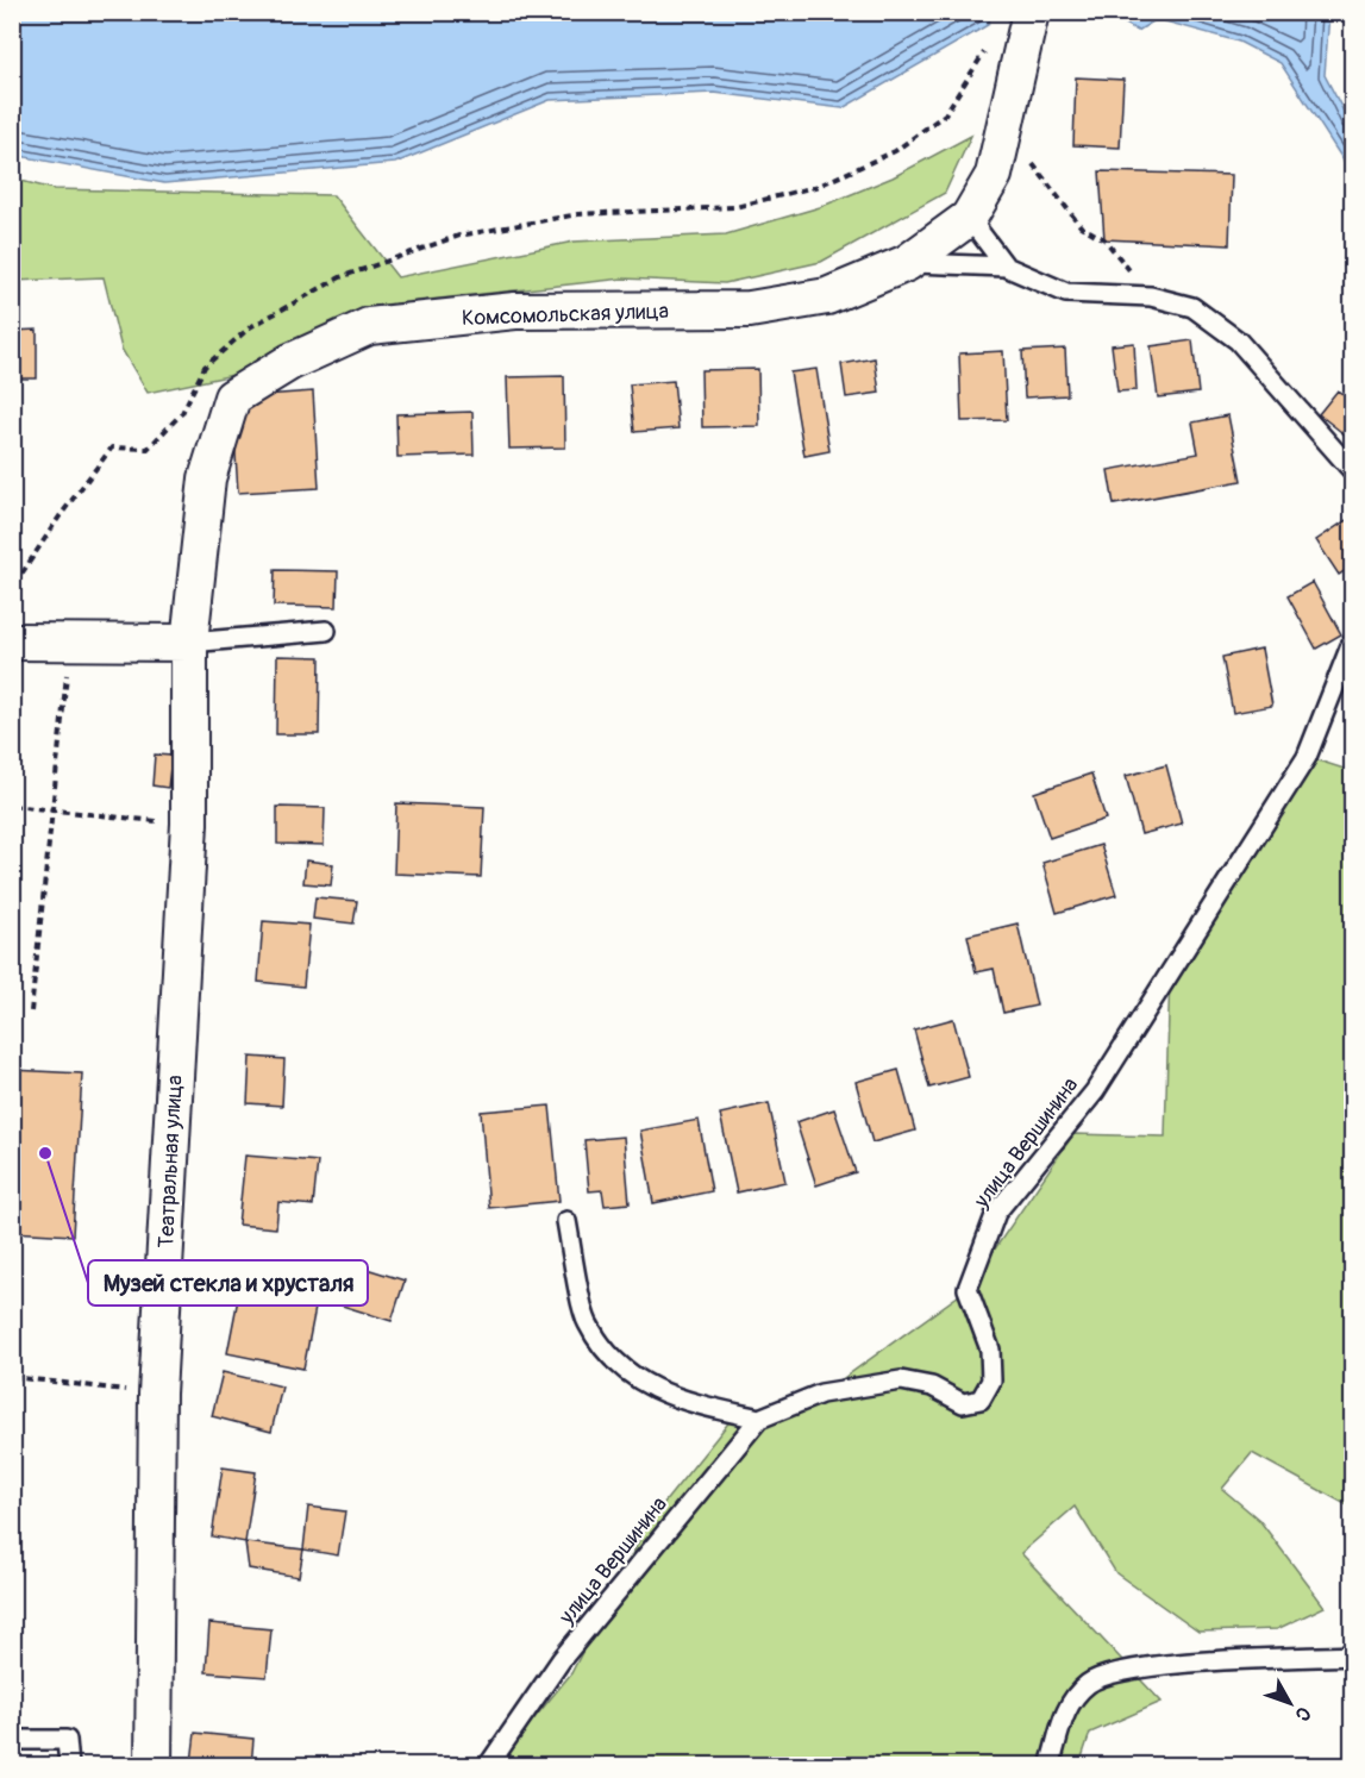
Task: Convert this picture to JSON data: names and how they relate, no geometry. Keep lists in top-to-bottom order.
{
  "streets": {
    "street": ["Комсомольская улица", "Театральная улица"],
    "lane": ["улица Вершинина"]
  },
  "crossings": [
    ["Комсомольская улица", "Театральная улица"]
  ],
  "places": ["Музей стекла и хрусталя"],
  "north": "bottom right"
}
